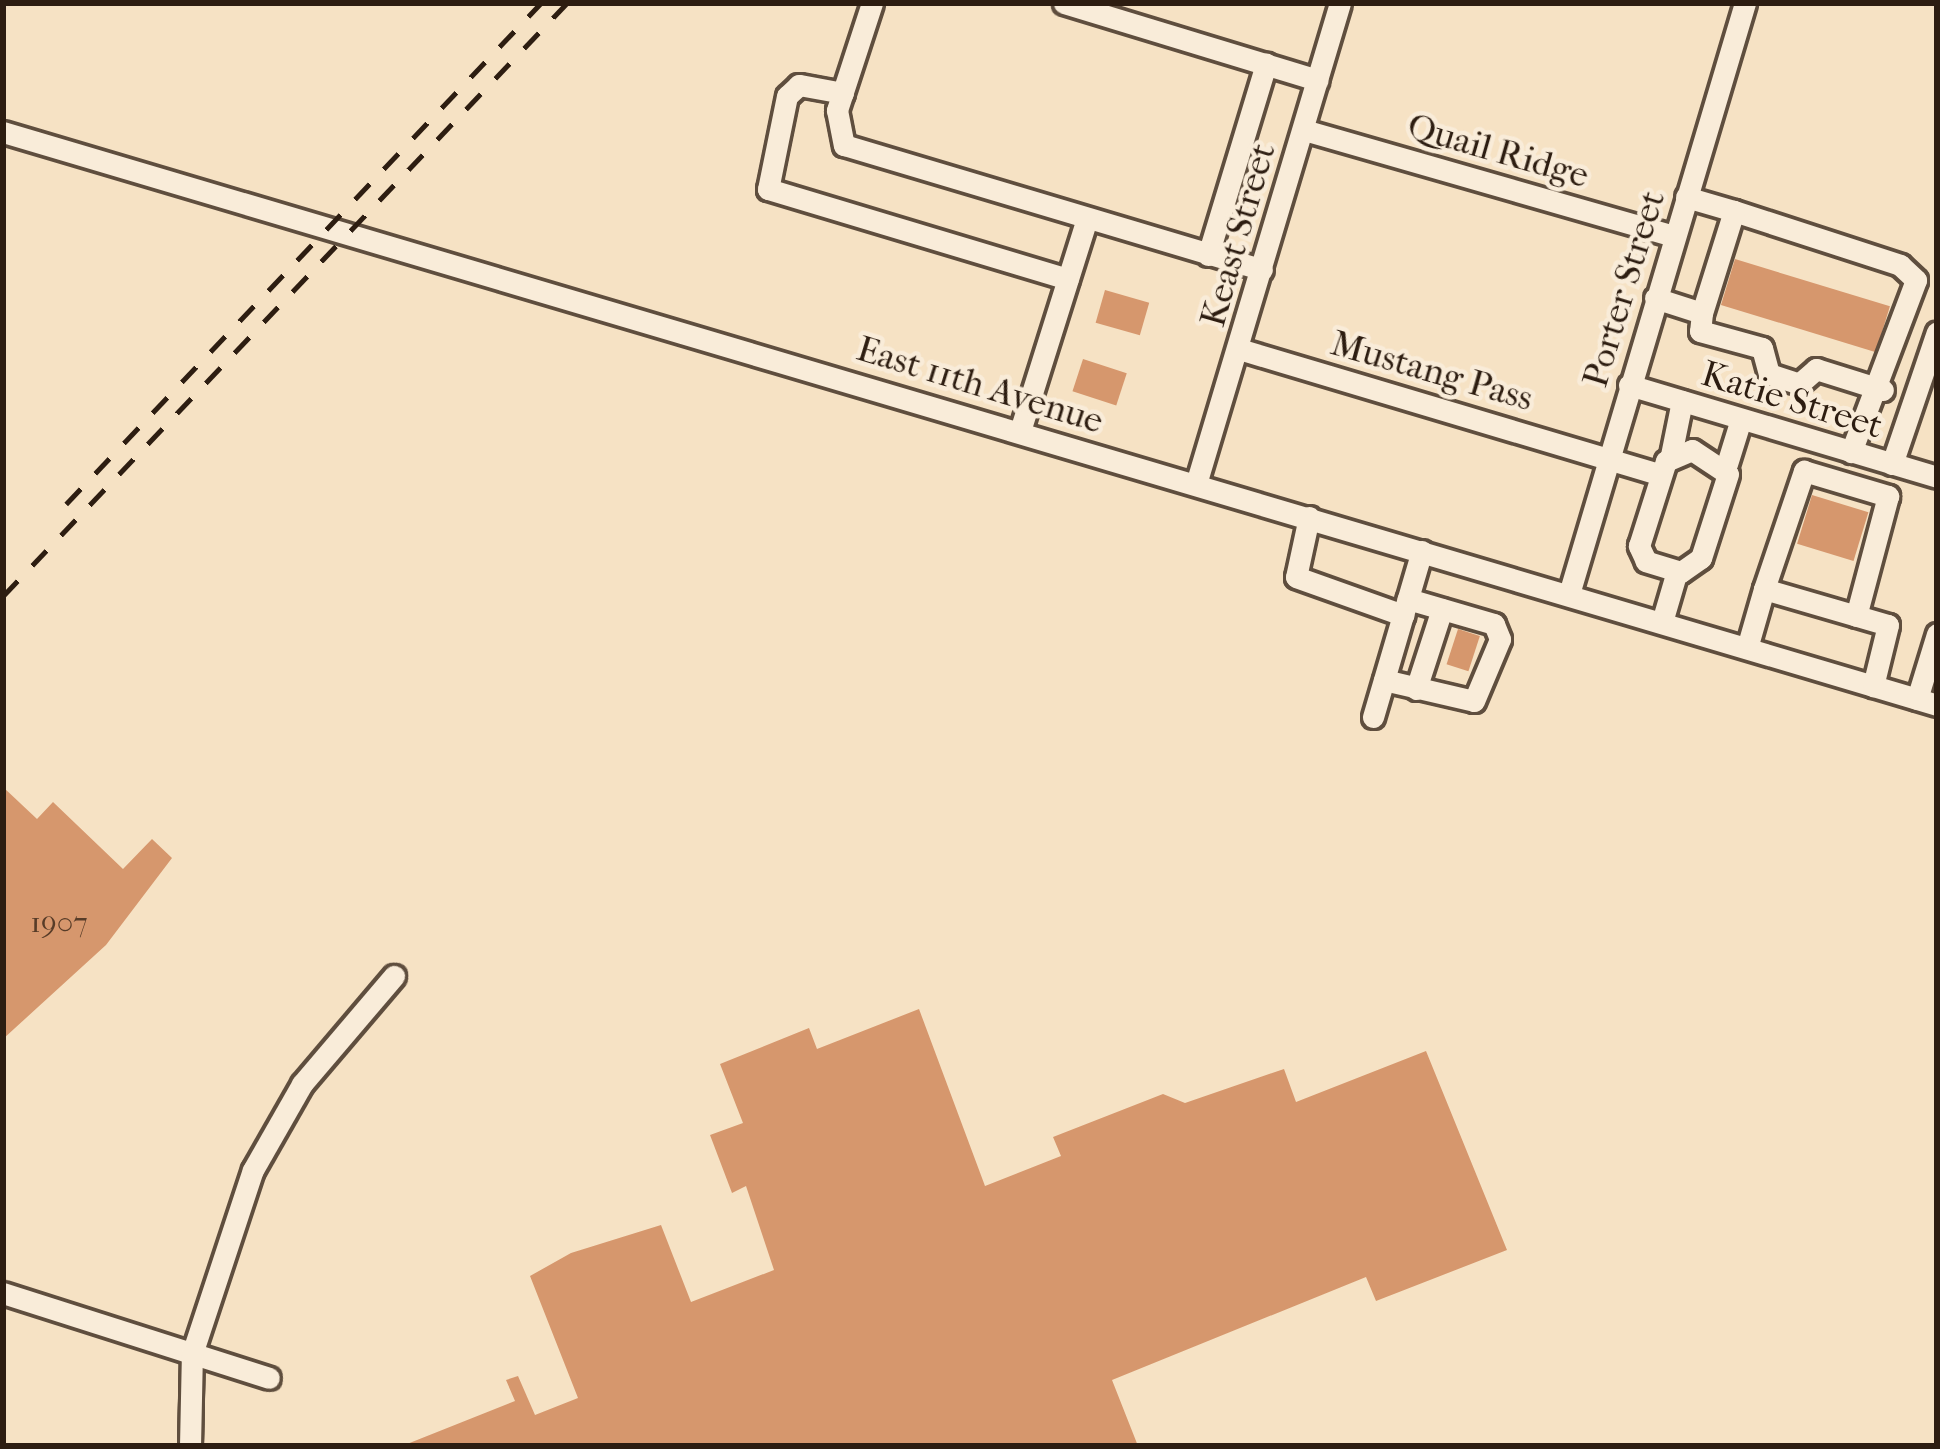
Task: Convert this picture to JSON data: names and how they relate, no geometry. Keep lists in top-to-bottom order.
{
  "streets": {
    "street": [
      "Quail Ridge",
      "Keast Street",
      "Porter Street",
      "Mustang Pass",
      "East 11th Avenue",
      "Katie Street"
    ]
  },
  "crossings": [
    ["Quail Ridge", "Keast Street"],
    ["Quail Ridge", "Porter Street"],
    ["Keast Street", "Mustang Pass"],
    ["Keast Street", "East 11th Avenue"],
    ["Porter Street", "Mustang Pass"],
    ["Porter Street", "East 11th Avenue"],
    ["Porter Street", "Katie Street"]
  ],
  "house_numbers": ["1907"]
}
